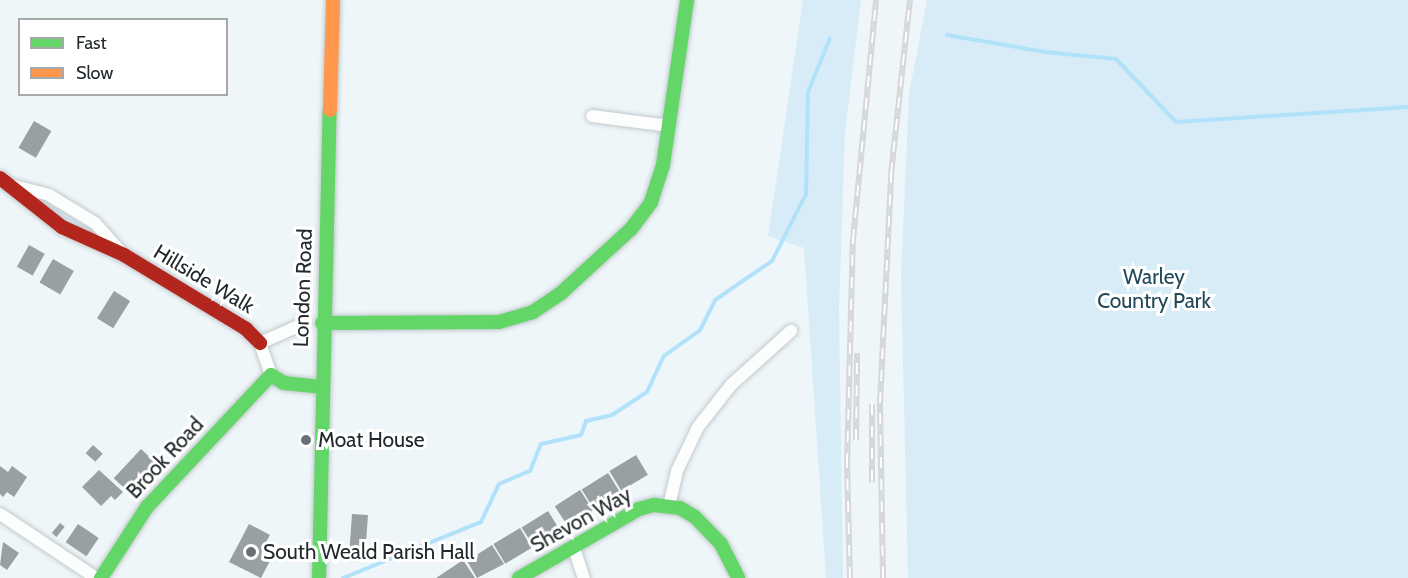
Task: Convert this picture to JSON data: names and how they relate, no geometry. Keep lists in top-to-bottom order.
{
  "streets": {
    "street": [
      "Hillside Walk",
      "London Road",
      "Brook Road",
      "Shevon Way"
    ]
  },
  "parks": ["Warley Country Park"],
  "places": ["Moat House", "South Weald Parish Hall"],
  "legend": ["Fast", "Slow"]
}
